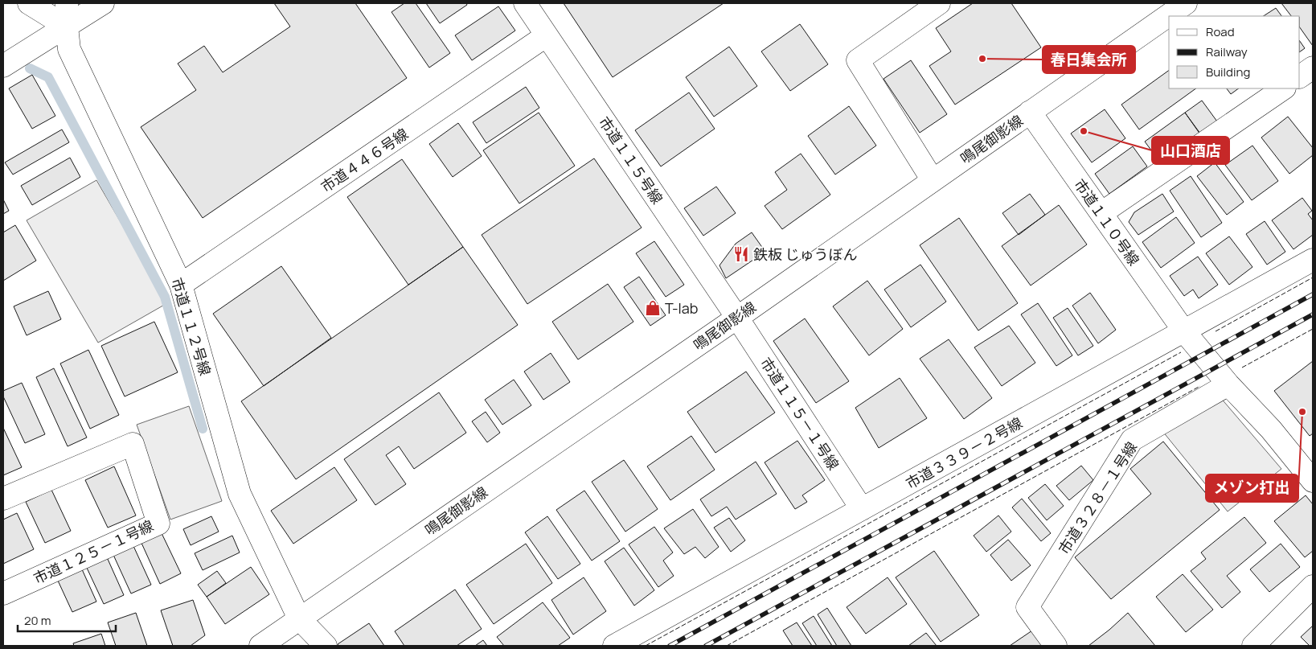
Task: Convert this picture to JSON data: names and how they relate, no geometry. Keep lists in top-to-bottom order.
{
  "streets": {
    "street": [
      "鳴尾御影線",
      "市道４４６号線",
      "市道１１５号線",
      "市道１１０号線",
      "市道１１２号線",
      "市道１１５－１号線",
      "市道３３９－２号線",
      "市道３２８－１号線",
      "市道１２５－１号線"
    ]
  },
  "crossings": [
    ["鳴尾御影線", "市道１１５号線"],
    ["鳴尾御影線", "市道１１０号線"],
    ["鳴尾御影線", "市道１１２号線"],
    ["鳴尾御影線", "市道１１５－１号線"],
    ["市道４４６号線", "市道１１５号線"],
    ["市道４４６号線", "市道１１２号線"],
    ["市道１１５号線", "市道１１５－１号線"],
    ["市道１１０号線", "市道３３９－２号線"],
    ["市道１１０号線", "市道３２８－１号線"],
    ["市道１１５－１号線", "市道３３９－２号線"]
  ],
  "places": {
    "other": ["春日集会所", "山口酒店", "メゾン打出"],
    "restaurant": ["鉄板 じゅうぼん"],
    "shop": ["T-lab"]
  },
  "legend": ["Road", "Railway", "Building"],
  "scale_bar": "20 m"
}
